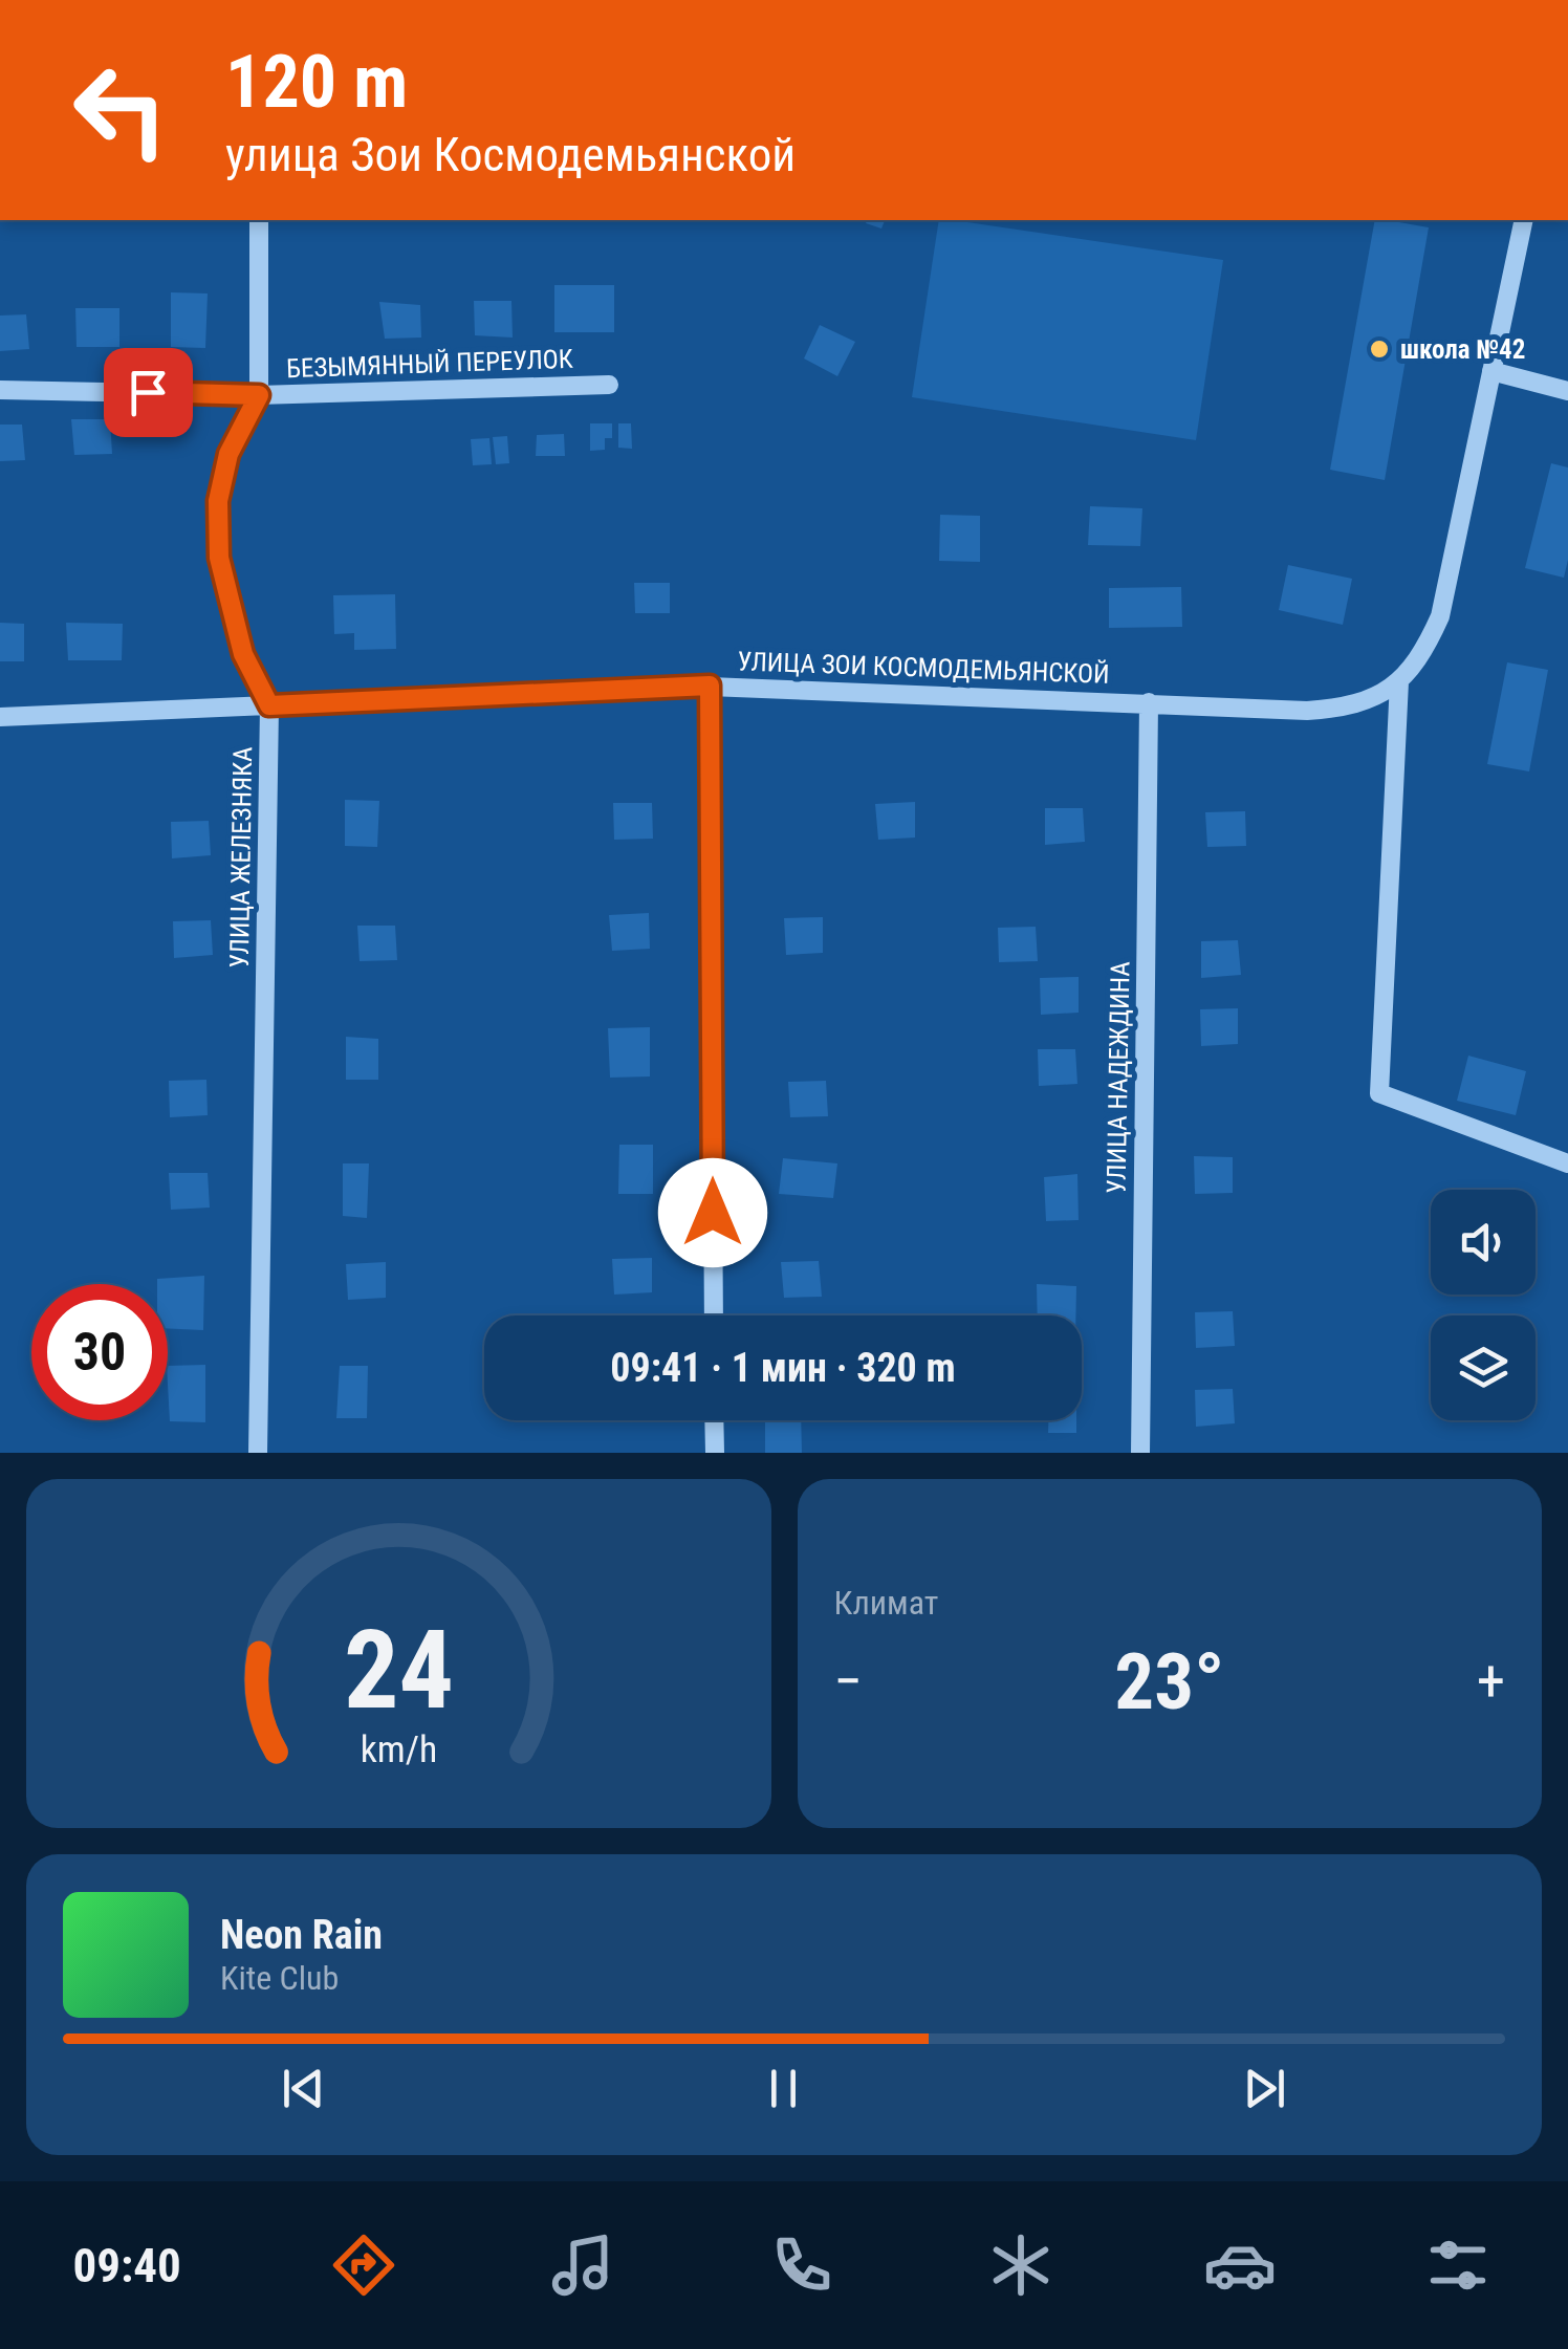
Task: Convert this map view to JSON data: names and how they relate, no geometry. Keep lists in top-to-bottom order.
{
  "streets": {
    "street": [
      "БЕЗЫМЯННЫЙ ПЕРЕУЛОК",
      "УЛИЦА ЗОИ КОСМОДЕМЬЯНСКОЙ",
      "УЛИЦА ЖЕЛЕЗНЯКА",
      "УЛИЦА НАДЕЖДИНА"
    ]
  },
  "crossings": [
    ["БЕЗЫМЯННЫЙ ПЕРЕУЛОК", "УЛИЦА ЖЕЛЕЗНЯКА"],
    ["УЛИЦА ЗОИ КОСМОДЕМЬЯНСКОЙ", "УЛИЦА ЖЕЛЕЗНЯКА"],
    ["УЛИЦА ЗОИ КОСМОДЕМЬЯНСКОЙ", "УЛИЦА НАДЕЖДИНА"]
  ],
  "places": ["школа №42"],
  "page": {
    "turn": ["120 m", "улица Зои Космодемьянской"],
    "limit": "30",
    "trip": "09:41 · 1 мин · 320 m",
    "tile": "Климат",
    "heat": ["−", "23°", "+"],
    "song": ["Neon Rain", "Kite Club"],
    "tabs": "09:40",
    "gauge": ["24", "km/h"]
  }
}
